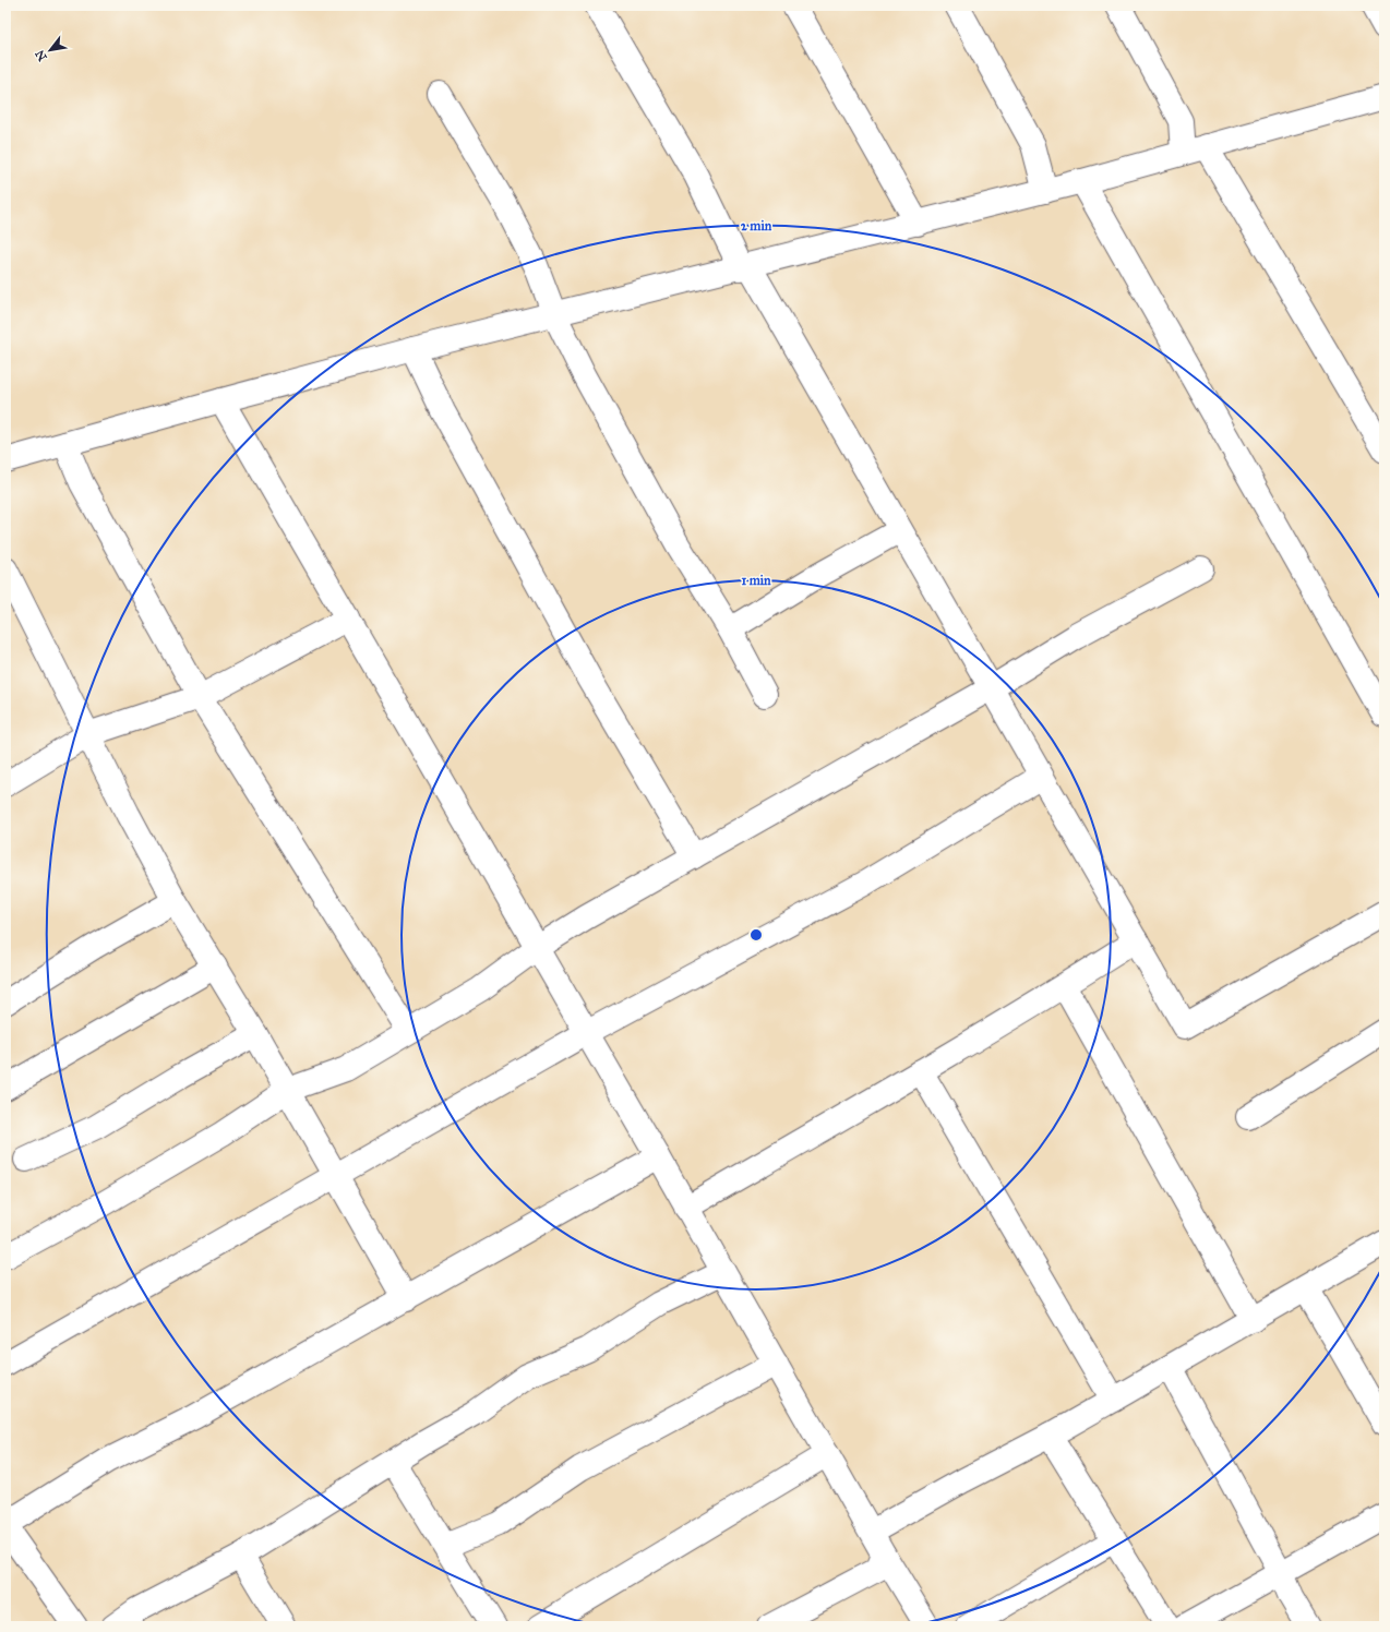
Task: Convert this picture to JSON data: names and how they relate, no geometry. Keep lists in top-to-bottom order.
{
  "north": "bottom left",
  "rings": ["2 min", "1 min"]
}
